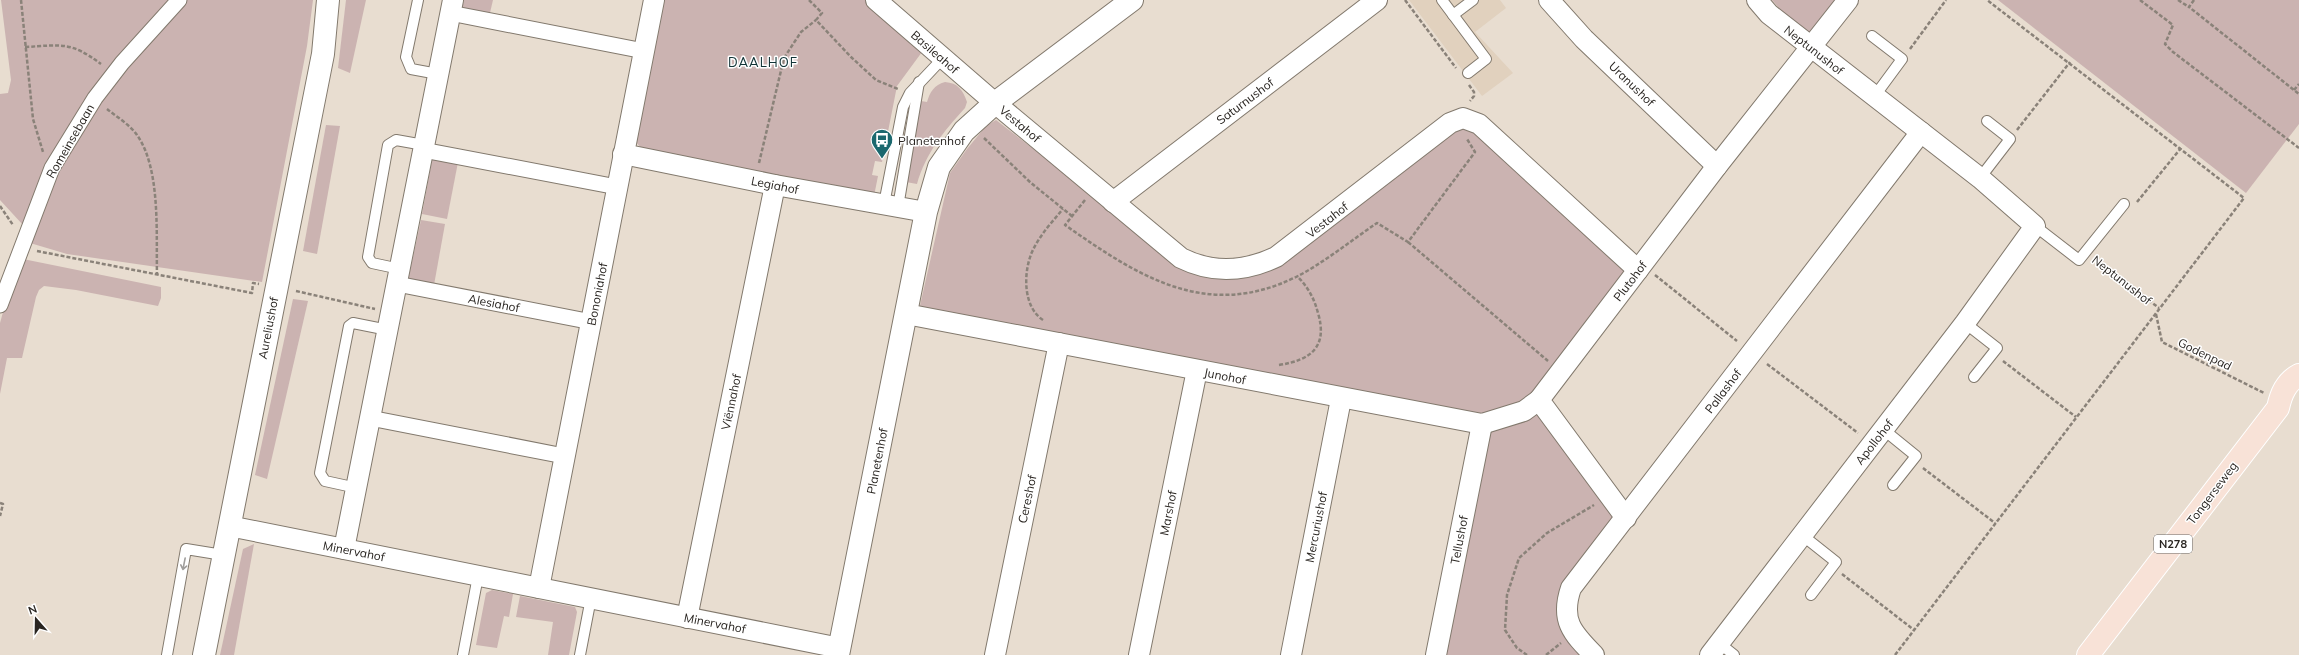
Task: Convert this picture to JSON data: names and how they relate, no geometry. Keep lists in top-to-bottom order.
{
  "streets": {
    "main road": ["Tongerseweg", "N278"],
    "street": [
      "Neptunushof",
      "Basileahof",
      "Uranushof",
      "Saturnushof",
      "Vestahof",
      "Romeinsebaan",
      "Legiahof",
      "Plutohof",
      "Bononiahof",
      "Alesiahof",
      "Aureliushof",
      "Junohof",
      "Pallashof",
      "Viënnahof",
      "Apollohof",
      "Planetenhof",
      "Cereshof",
      "Marshof",
      "Mercuriushof",
      "Tellushof",
      "Minervahof"
    ],
    "path": ["Godenpad"]
  },
  "crossings": [
    ["Neptunushof", "Plutohof"],
    ["Neptunushof", "Pallashof"],
    ["Neptunushof", "Apollohof"],
    ["Basileahof", "Vestahof"],
    ["Basileahof", "Planetenhof"],
    ["Uranushof", "Plutohof"],
    ["Saturnushof", "Vestahof"],
    ["Vestahof", "Planetenhof"],
    ["Legiahof", "Bononiahof"],
    ["Legiahof", "Viënnahof"],
    ["Legiahof", "Planetenhof"],
    ["Plutohof", "Junohof"],
    ["Bononiahof", "Alesiahof"],
    ["Bononiahof", "Minervahof"],
    ["Aureliushof", "Minervahof"],
    ["Godenpad", "Tongerseweg"],
    ["Junohof", "Planetenhof"],
    ["Junohof", "Cereshof"],
    ["Junohof", "Marshof"],
    ["Junohof", "Mercuriushof"],
    ["Junohof", "Tellushof"],
    ["Viënnahof", "Minervahof"],
    ["Planetenhof", "Minervahof"]
  ],
  "districts": ["DAALHOF"],
  "places": {
    "bus stop": ["Planetenhof"]
  },
  "north": "top"
}
